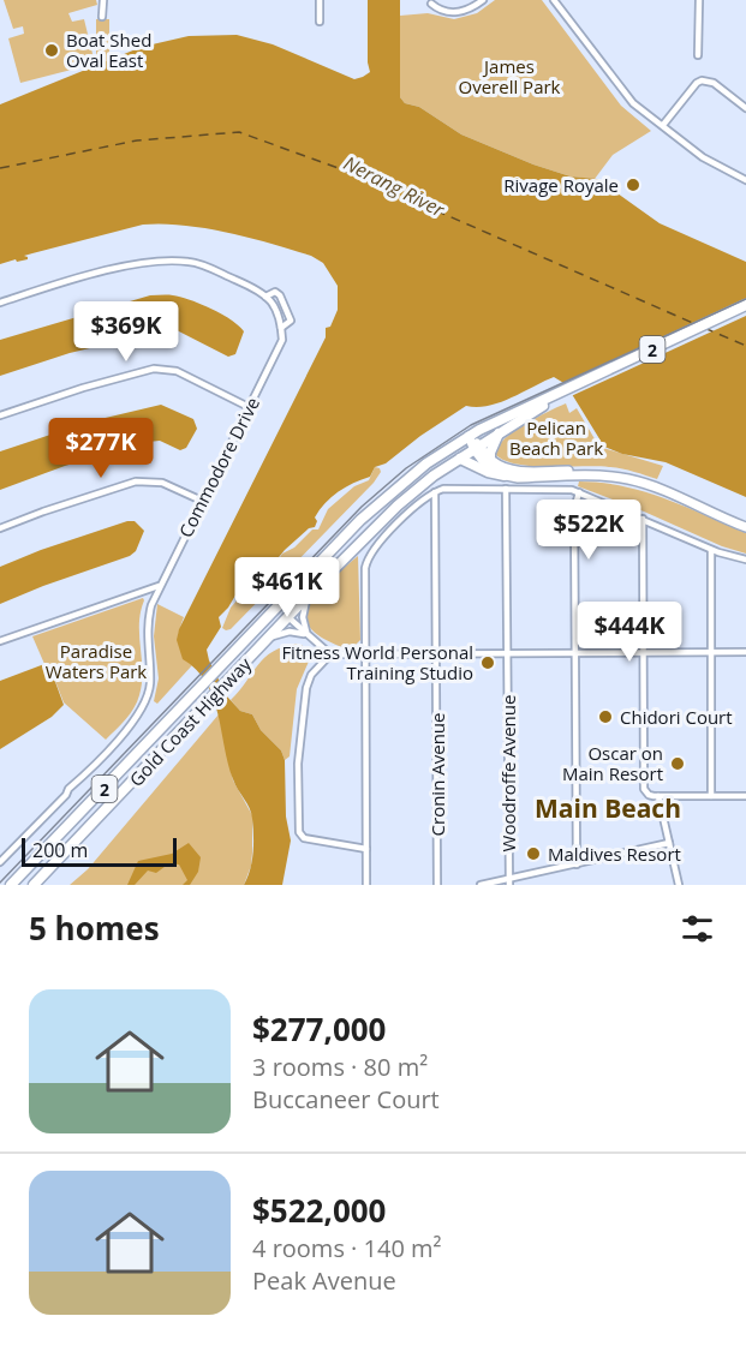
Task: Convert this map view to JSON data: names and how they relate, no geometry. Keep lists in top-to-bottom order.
{
  "streets": {
    "highway": ["2", "Gold Coast Highway"],
    "street": ["Commodore Drive", "Woodroffe Avenue", "Cronin Avenue"]
  },
  "districts": ["Main Beach"],
  "water": ["Nerang River"],
  "parks": ["James Overell Park", "Pelican Beach Park", "Paradise Waters Park"],
  "places": [
    "Boat Shed Oval East",
    "Rivage Royale",
    "Fitness World Personal Training Studio",
    "Chidori Court",
    "Oscar on Main Resort",
    "Maldives Resort"
  ],
  "scale_bar": "200 m",
  "page": {
    "price": [
      "$369K",
      "$277K",
      "$522K",
      "$461K",
      "$444K"
    ],
    "scale": "200 m",
    "heading": "5 homes",
    "list": [
      {
        "name": "$277,000",
        "note": "3 rooms · 80 m² · Buccaneer Court"
      },
      {
        "name": "$522,000",
        "note": "4 rooms · 140 m² · Peak Avenue"
      }
    ]
  }
}
